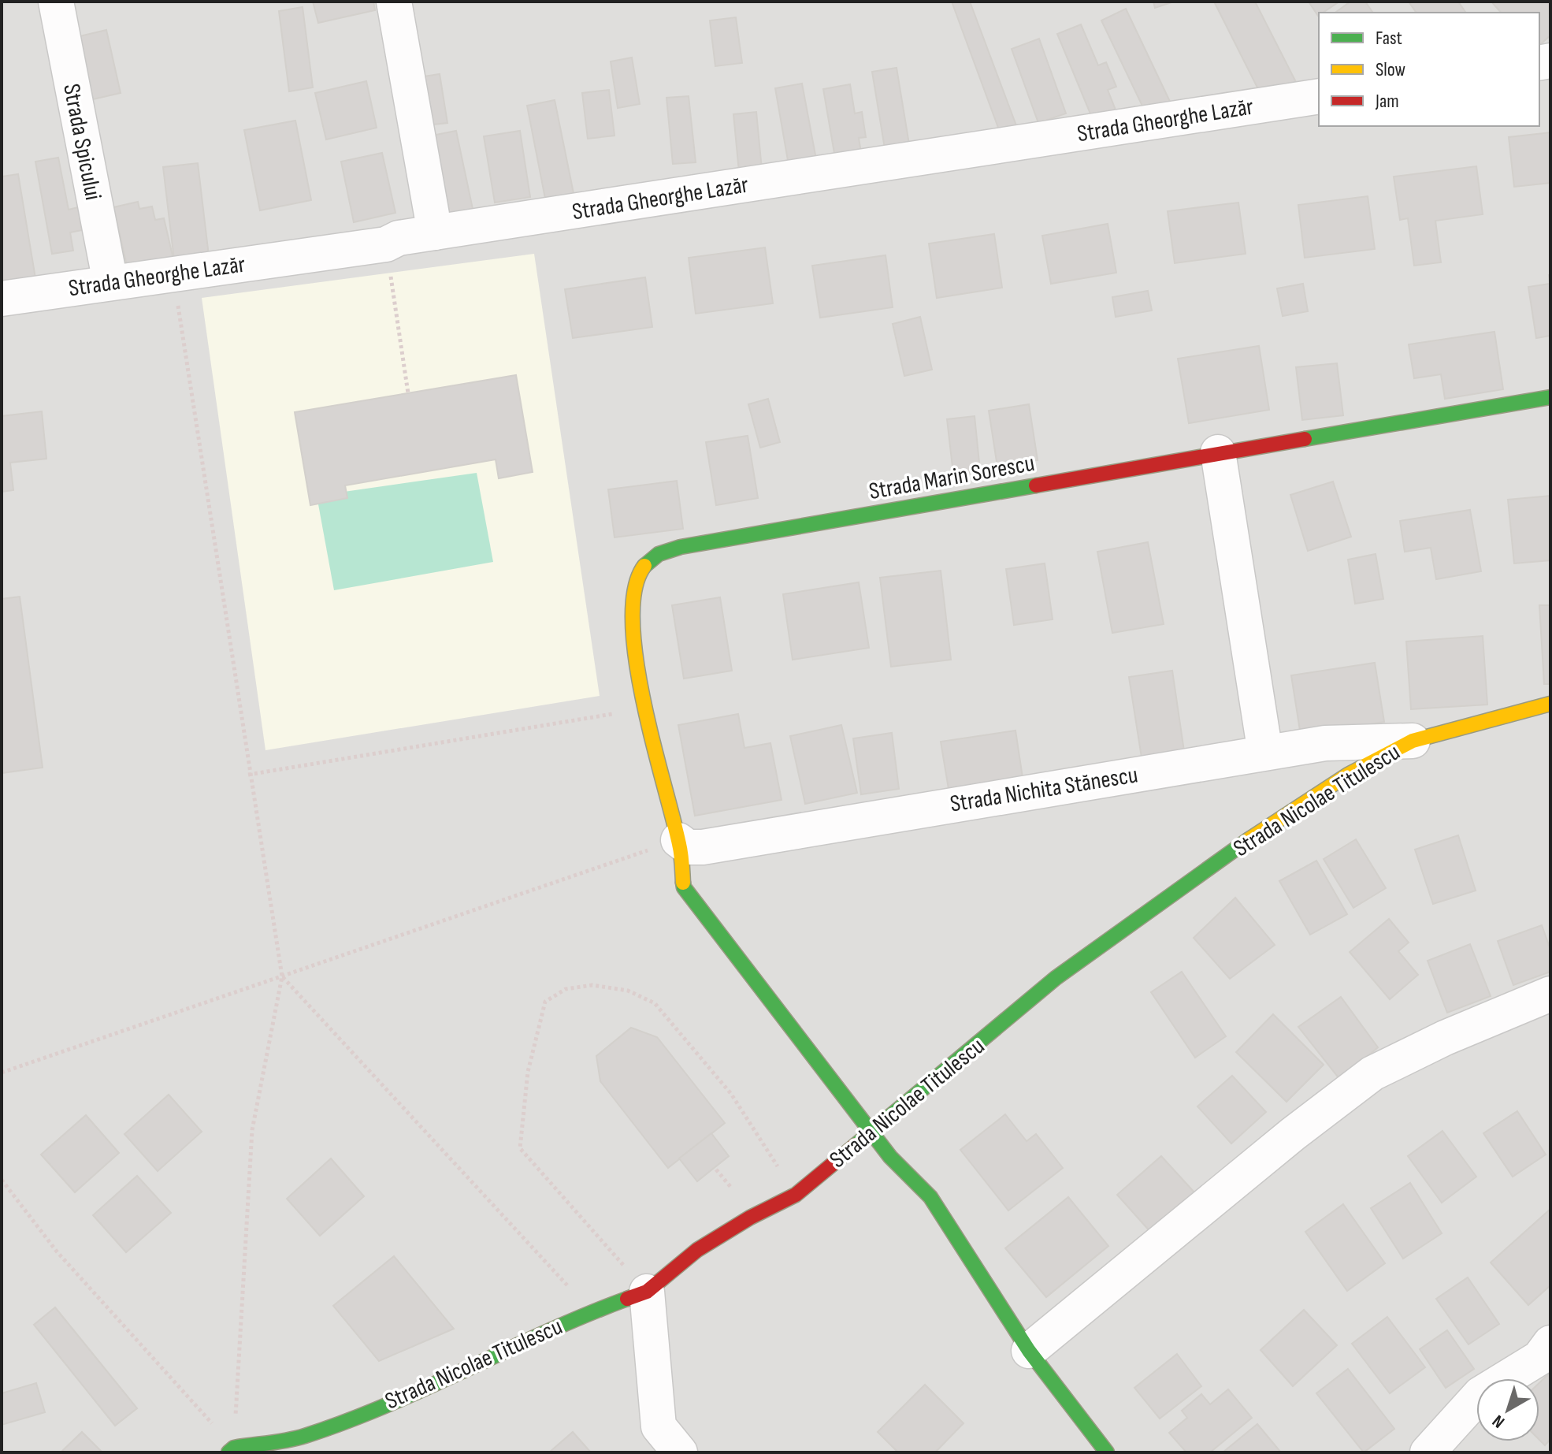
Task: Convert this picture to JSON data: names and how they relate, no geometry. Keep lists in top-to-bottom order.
{
  "streets": {
    "street": [
      "Strada Gheorghe Lazăr",
      "Strada Spicului",
      "Strada Marin Sorescu",
      "Strada Nichita Stănescu",
      "Strada Nicolae Titulescu"
    ]
  },
  "crossings": [
    ["Strada Gheorghe Lazăr", "Strada Spicului"],
    ["Strada Marin Sorescu", "Strada Nichita Stănescu"],
    ["Strada Marin Sorescu", "Strada Nicolae Titulescu"],
    ["Strada Nichita Stănescu", "Strada Nicolae Titulescu"]
  ],
  "legend": ["Fast", "Slow", "Jam"],
  "north": "bottom left"
}
